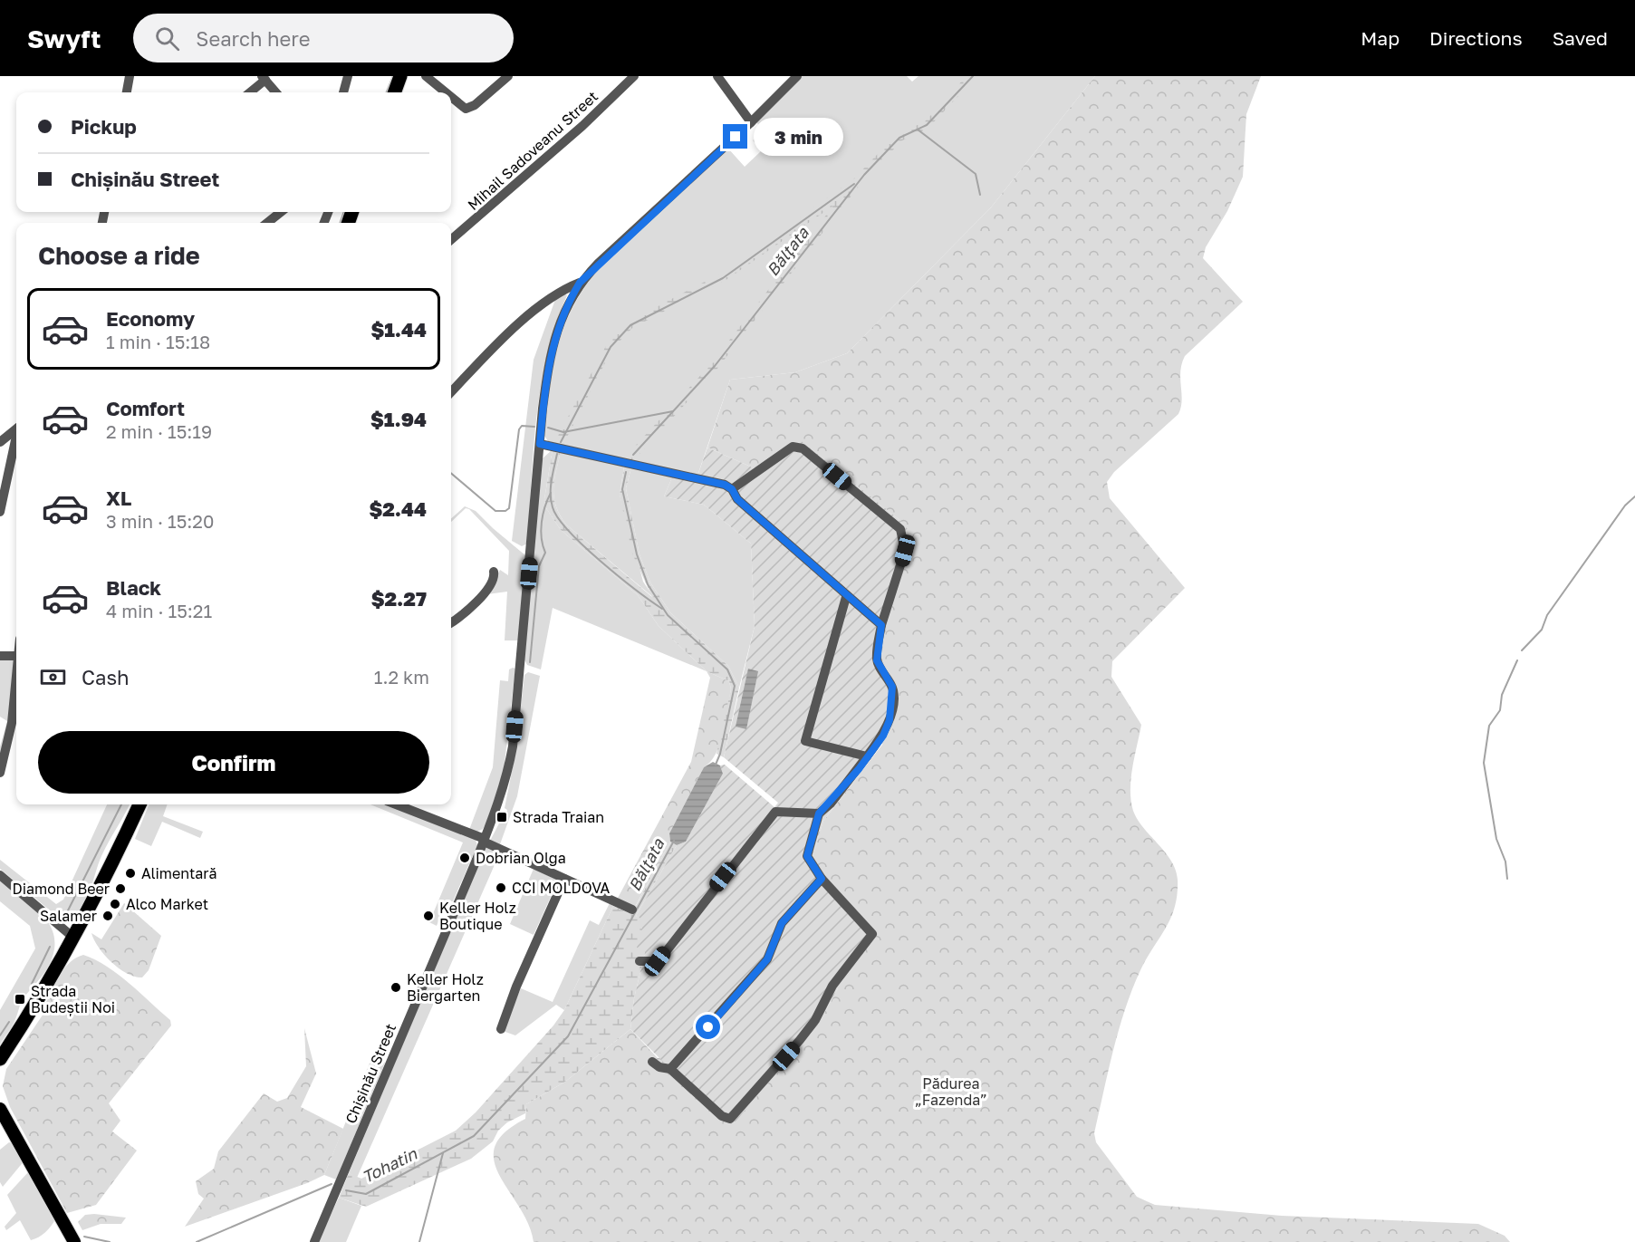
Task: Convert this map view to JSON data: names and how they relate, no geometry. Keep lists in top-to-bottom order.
{
  "streets": {
    "street": ["Mihail Sadoveanu Street", "Chișinău Street"]
  },
  "water": ["Bălţata", "Tohatin"],
  "parks": ["Pădurea „Fazenda”"],
  "places": {
    "transit": ["Strada Traian", "Strada Budeștii Noi"],
    "other": [
      "Dobrian Olga",
      "Alimentară",
      "CCI MOLDOVA",
      "Diamond Beer",
      "Alco Market",
      "Salamer",
      "Keller Holz Boutique",
      "Keller Holz Biergarten"
    ]
  },
  "page": {
    "header": "Swyft",
    "search": "Search here",
    "nav": ["Map", "Directions", "Saved"],
    "banner": ["Pickup", "Chișinău Street"],
    "bubble": "3 min",
    "heading": "Choose a ride",
    "list": [
      {
        "name": "Economy",
        "note": "1 min · 15:18",
        "value": "$1.44"
      },
      {
        "name": "Comfort",
        "note": "2 min · 15:19",
        "value": "$1.94"
      },
      {
        "name": "XL",
        "note": "3 min · 15:20",
        "value": "$2.44"
      },
      {
        "name": "Black",
        "note": "4 min · 15:21",
        "value": "$2.27"
      }
    ],
    "pay": ["Cash", "1.2 km"],
    "buttons": "Confirm"
  }
}
